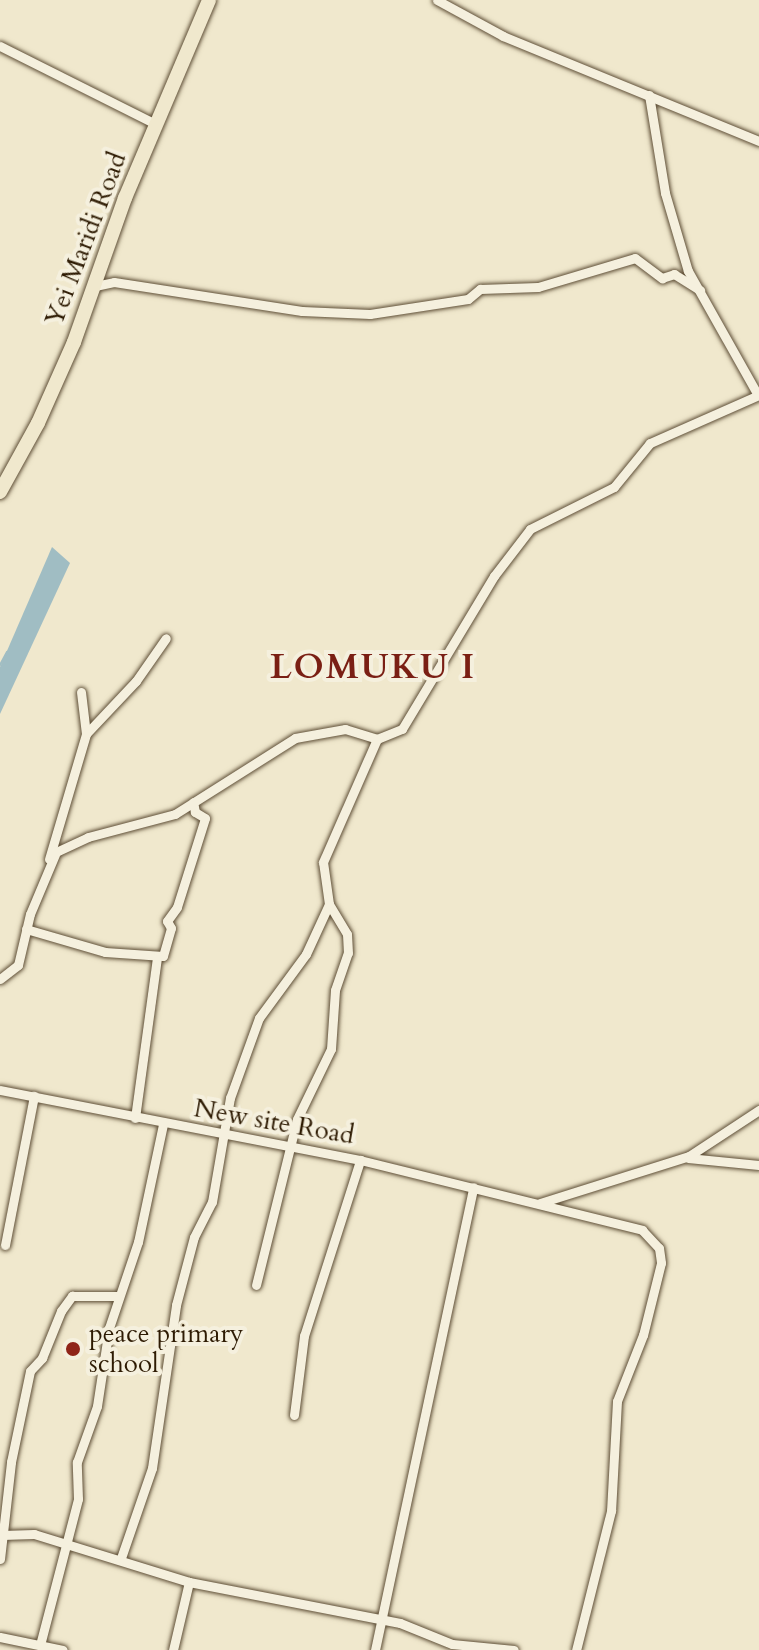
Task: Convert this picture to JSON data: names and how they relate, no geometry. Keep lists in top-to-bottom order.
{
  "streets": {
    "main road": ["Yei Maridi Road"],
    "street": ["New site Road"]
  },
  "districts": ["LOMUKU I"],
  "places": ["peace primary school"]
}
